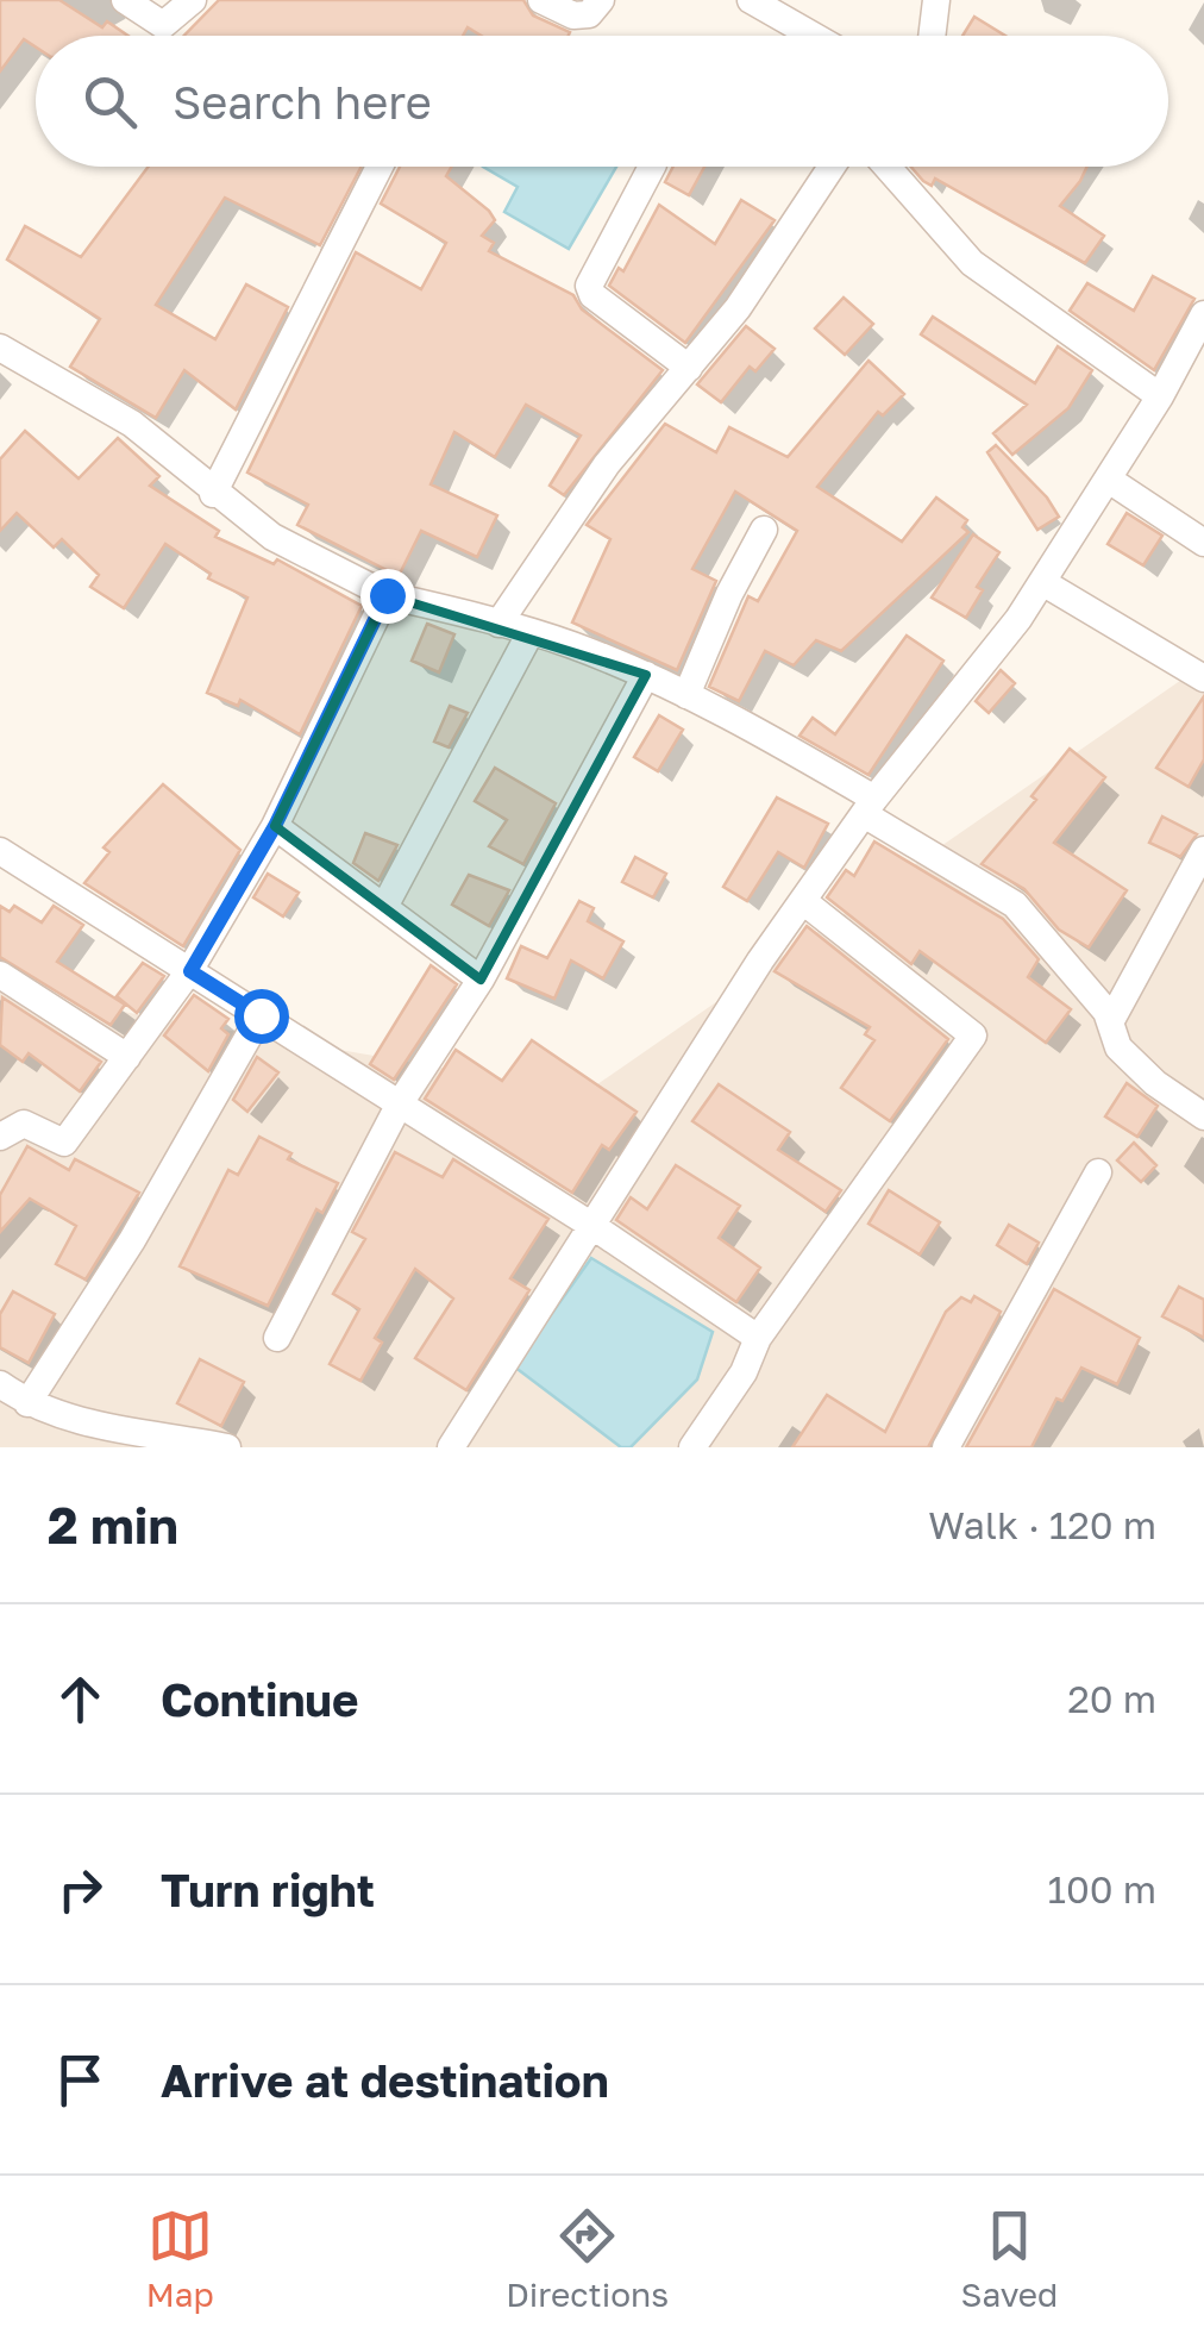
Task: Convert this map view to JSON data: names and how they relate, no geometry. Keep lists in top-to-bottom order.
{
  "page": {
    "search": "Search here",
    "heading": ["2 min", "Walk · 120 m"],
    "list": [
      ["Continue", "20 m"],
      ["Turn right", "100 m"],
      "Arrive at destination"
    ],
    "nav": ["Map", "Directions", "Saved"]
  }
}
